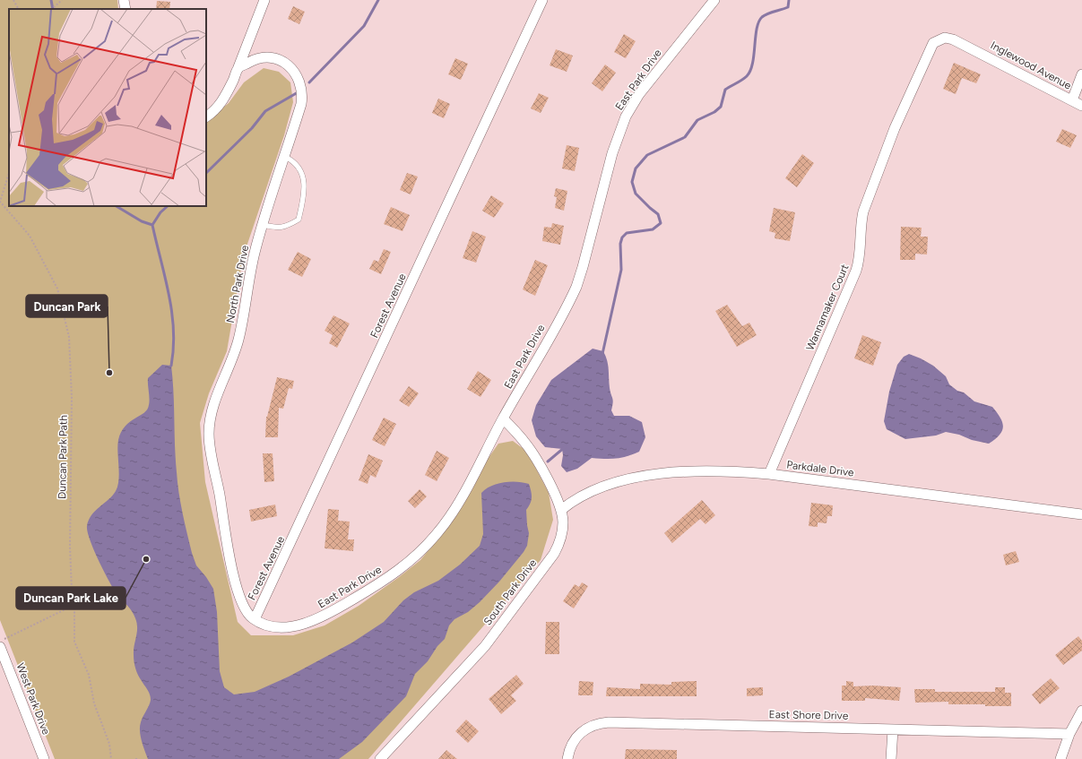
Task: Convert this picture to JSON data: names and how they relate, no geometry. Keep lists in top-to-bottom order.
{
  "streets": {
    "street": [
      "Inglewood Avenue",
      "East Park Drive",
      "North Park Drive",
      "Forest Avenue",
      "Wannamaker Court",
      "Parkdale Drive",
      "South Park Drive",
      "West Park Drive",
      "East Shore Drive"
    ],
    "path": ["Duncan Park Path"]
  },
  "crossings": [
    ["Inglewood Avenue", "Wannamaker Court"],
    ["East Park Drive", "North Park Drive"],
    ["East Park Drive", "Forest Avenue"],
    ["East Park Drive", "South Park Drive"],
    ["North Park Drive", "Forest Avenue"],
    ["Wannamaker Court", "Parkdale Drive"],
    ["Parkdale Drive", "South Park Drive"]
  ],
  "places": ["Duncan Park", "Duncan Park Lake"]
}
